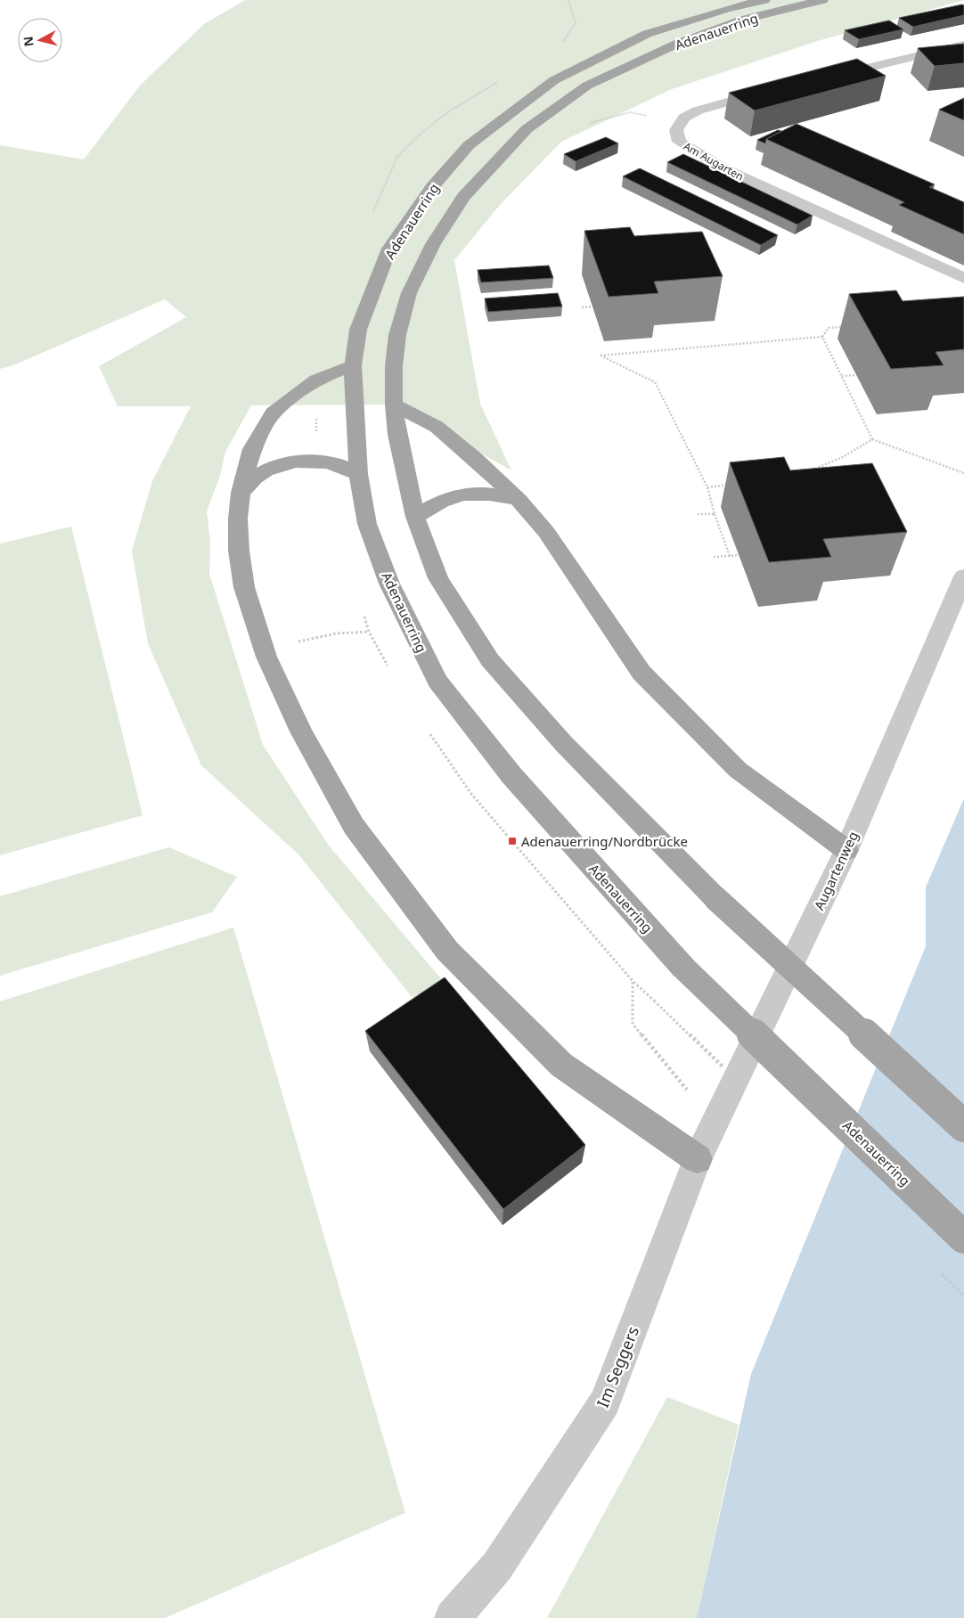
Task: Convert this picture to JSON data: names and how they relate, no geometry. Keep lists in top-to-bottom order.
{
  "streets": {
    "main road": ["Adenauerring"],
    "street": ["Am Augarten", "Augartenweg", "Im Seggers"]
  },
  "crossings": [
    ["Augartenweg", "Im Seggers"]
  ],
  "places": {
    "transit": ["Adenauerring/Nordbrücke"]
  },
  "north": "left"
}
